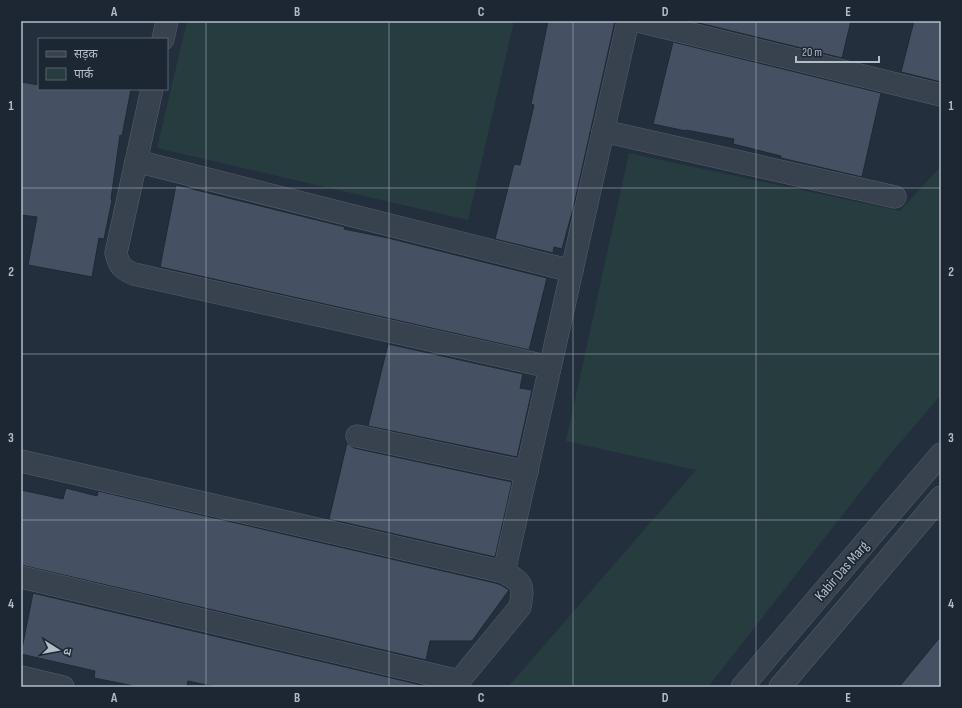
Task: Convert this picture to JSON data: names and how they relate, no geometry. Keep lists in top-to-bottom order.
{
  "streets": {
    "street": ["Kabir Das Marg"]
  },
  "legend": ["सड़क", "पार्क"],
  "scale_bar": "20 m",
  "north": "right",
  "grid": {
    "columns": [
      "A",
      "B",
      "C",
      "D",
      "E"
    ],
    "rows": [
      "1",
      "2",
      "3",
      "4"
    ]
  }
}
